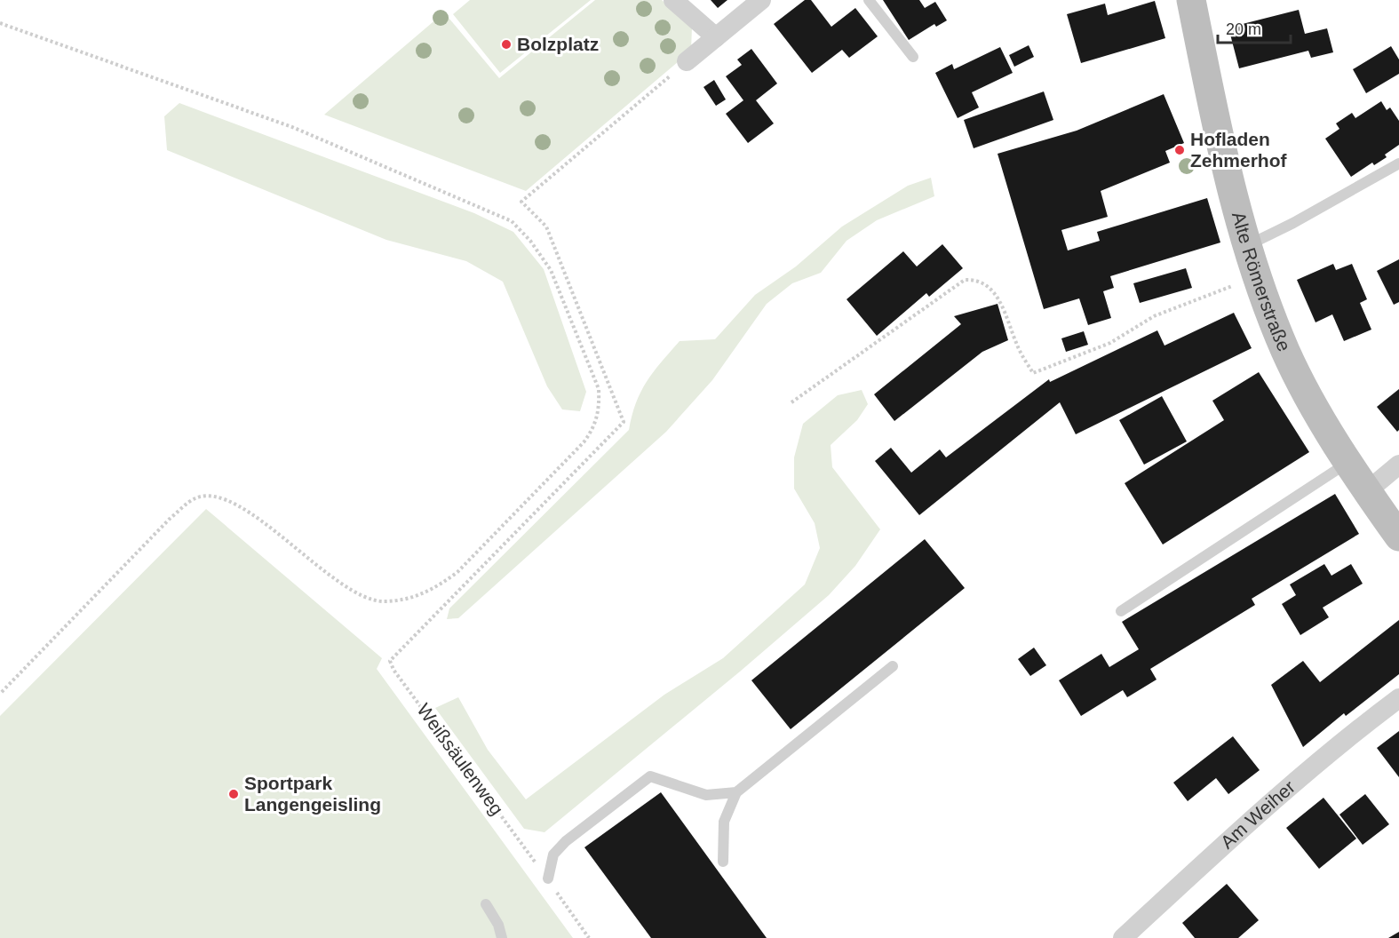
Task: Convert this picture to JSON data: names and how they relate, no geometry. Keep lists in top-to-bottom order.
{
  "streets": {
    "main road": ["Alte Römerstraße"],
    "street": ["Am Weiher"],
    "path": ["Weißsäulenweg"]
  },
  "places": ["Bolzplatz", "Hofladen Zehmerhof", "Sportpark Langengeisling"],
  "scale_bar": "20 m"
}
